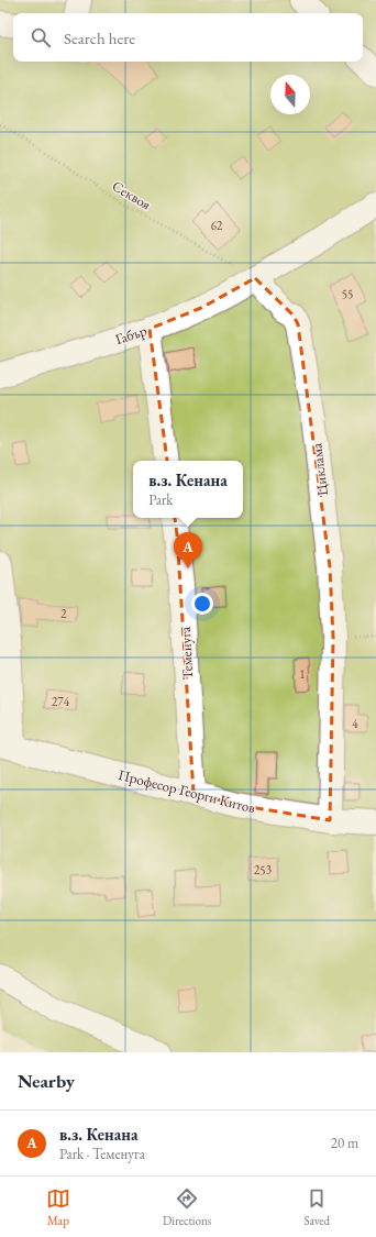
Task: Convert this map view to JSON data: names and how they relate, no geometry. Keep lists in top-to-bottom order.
{
  "streets": {
    "street": [
      "Габър",
      "Циклама",
      "Теменуга",
      "Професор Георги Китов"
    ],
    "path": ["Секвоя"]
  },
  "crossings": [
    ["Секвоя", "Габър"],
    ["Секвоя", "Циклама"],
    ["Габър", "Циклама"],
    ["Циклама", "Професор Георги Китов"],
    ["Теменуга", "Професор Георги Китов"]
  ],
  "house_numbers": [
    "62",
    "55",
    "2",
    "1",
    "274",
    "4",
    "253"
  ],
  "north": "top",
  "page": {
    "search": "Search here",
    "popup": ["в.з. Кенана", "Park"],
    "pins": "A",
    "heading": "Nearby",
    "list": [
      {
        "mark": "A",
        "name": "в.з. Кенана",
        "note": "Park · Теменуга",
        "value": "20 m"
      }
    ],
    "nav": ["Map", "Directions", "Saved"]
  }
}
